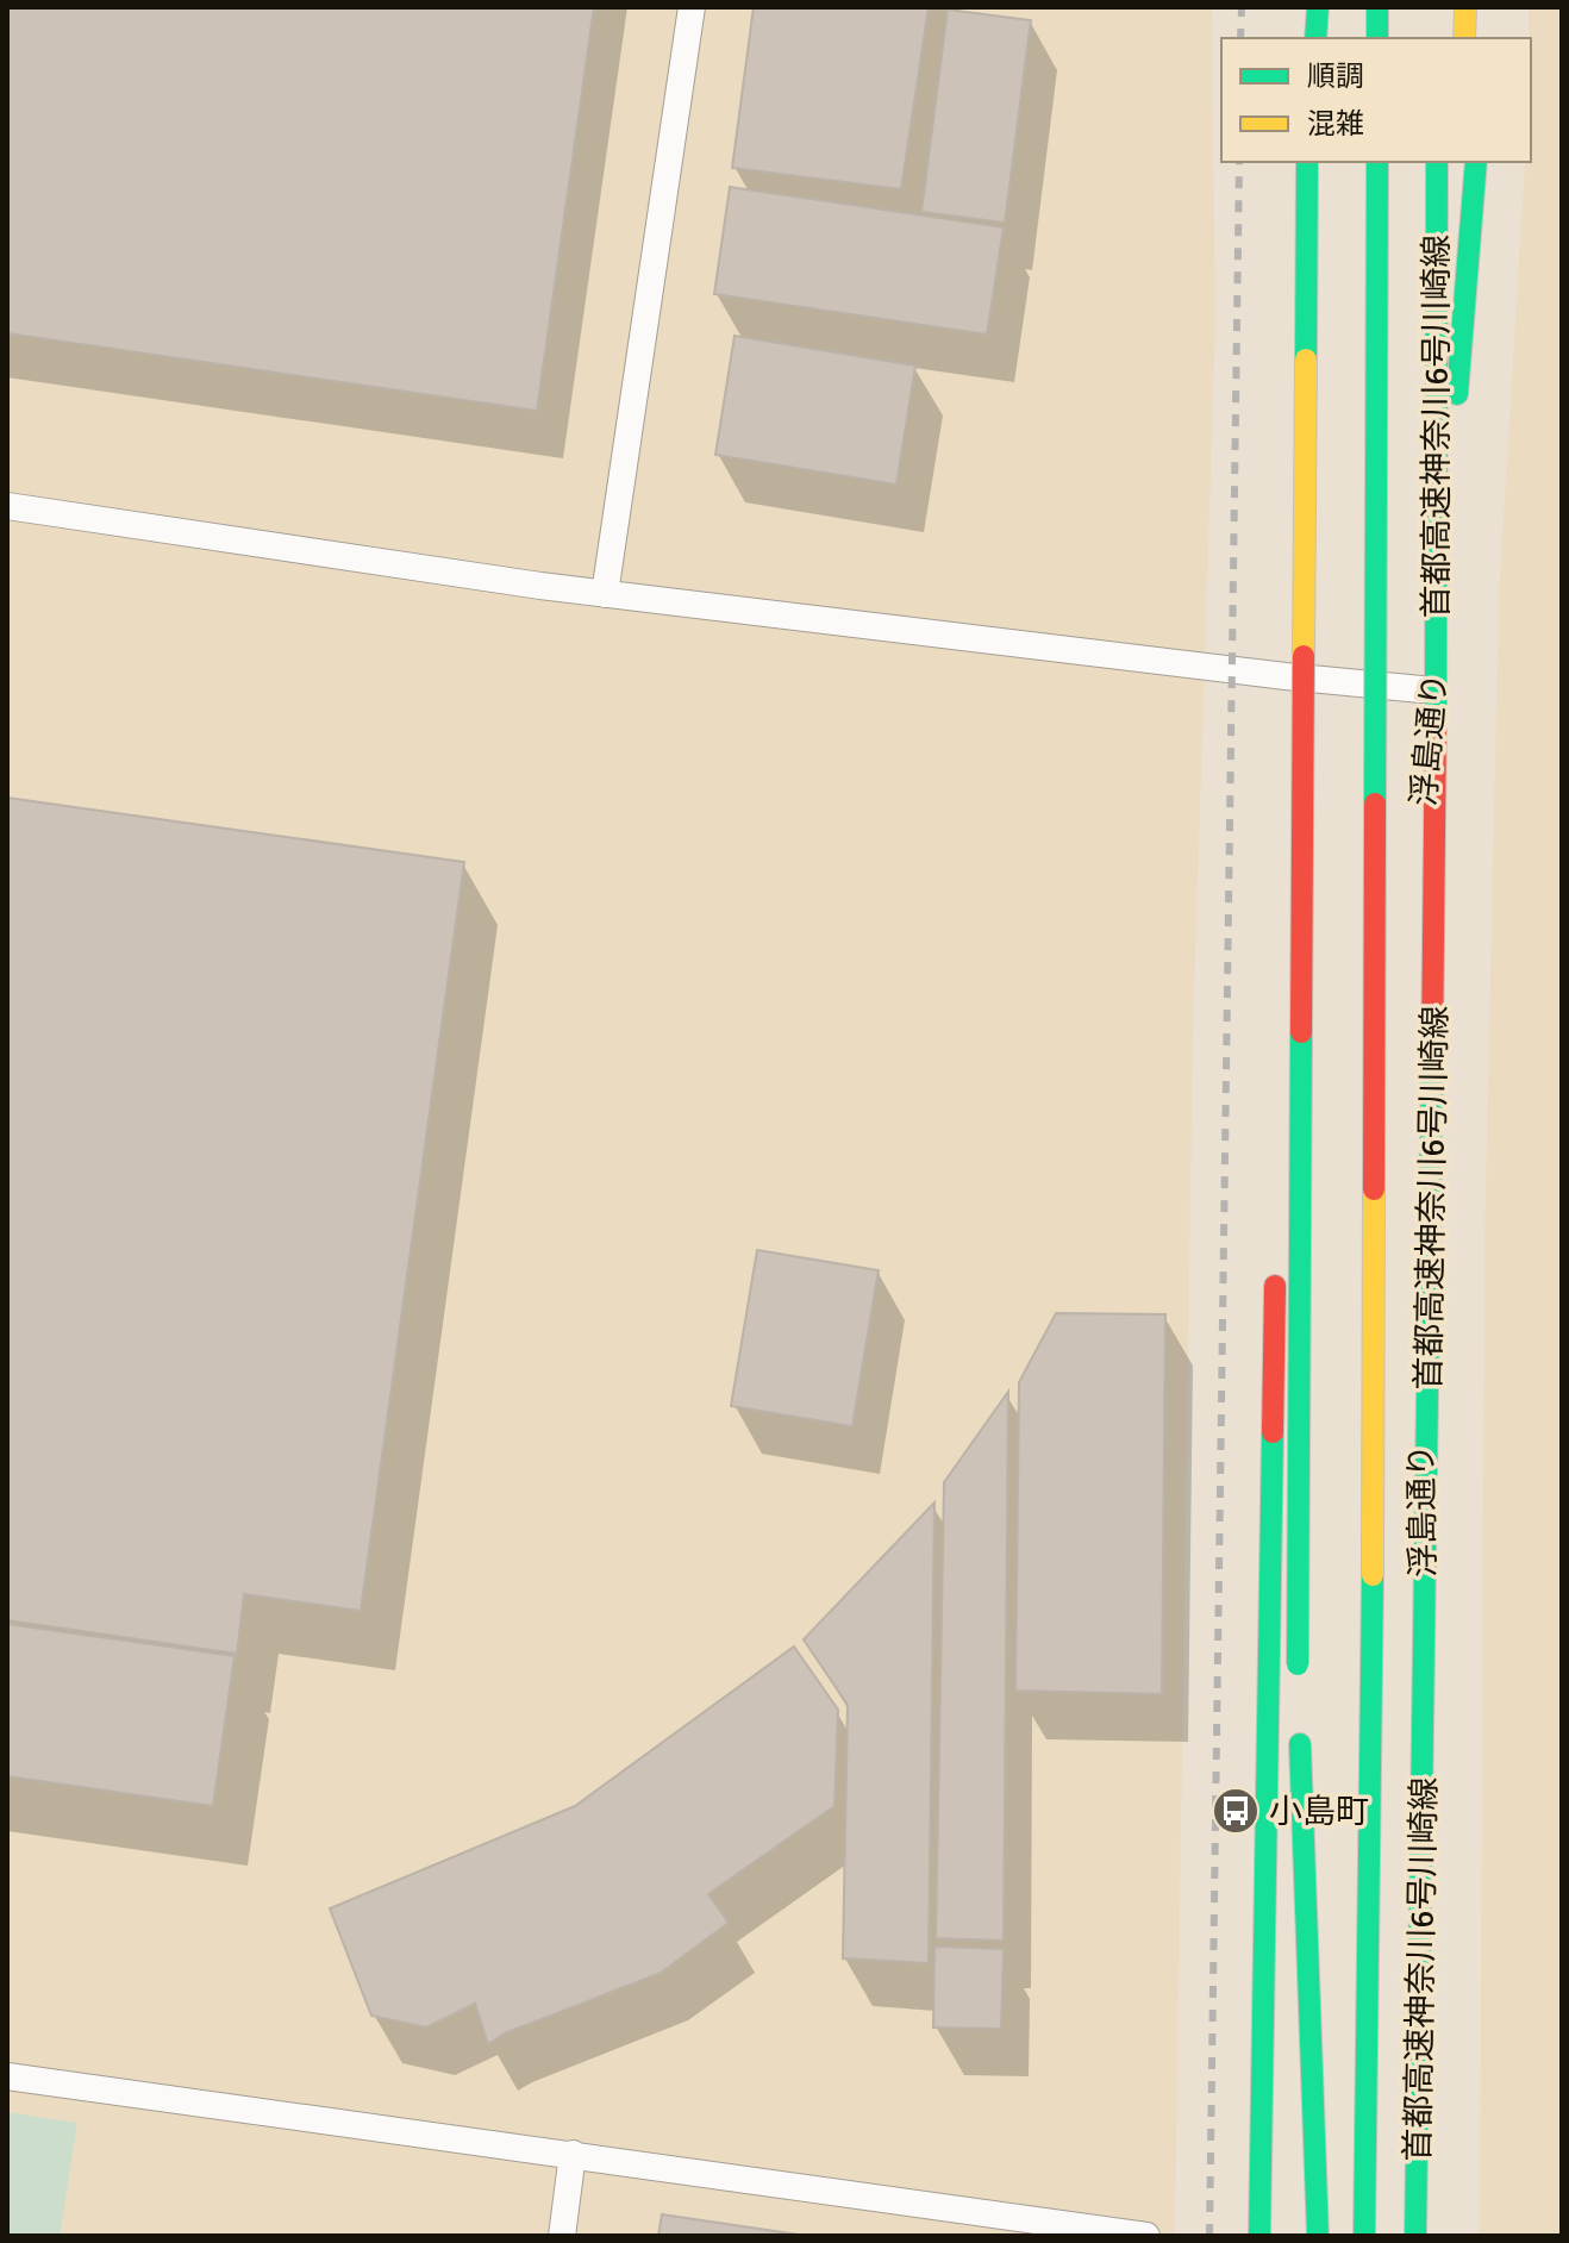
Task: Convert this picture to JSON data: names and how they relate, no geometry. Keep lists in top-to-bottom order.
{
  "streets": {
    "highway": ["首都高速神奈川6号川崎線", "浮島通り"]
  },
  "places": {
    "bus stop": ["小島町"]
  },
  "legend": ["順調", "混雑"]
}
